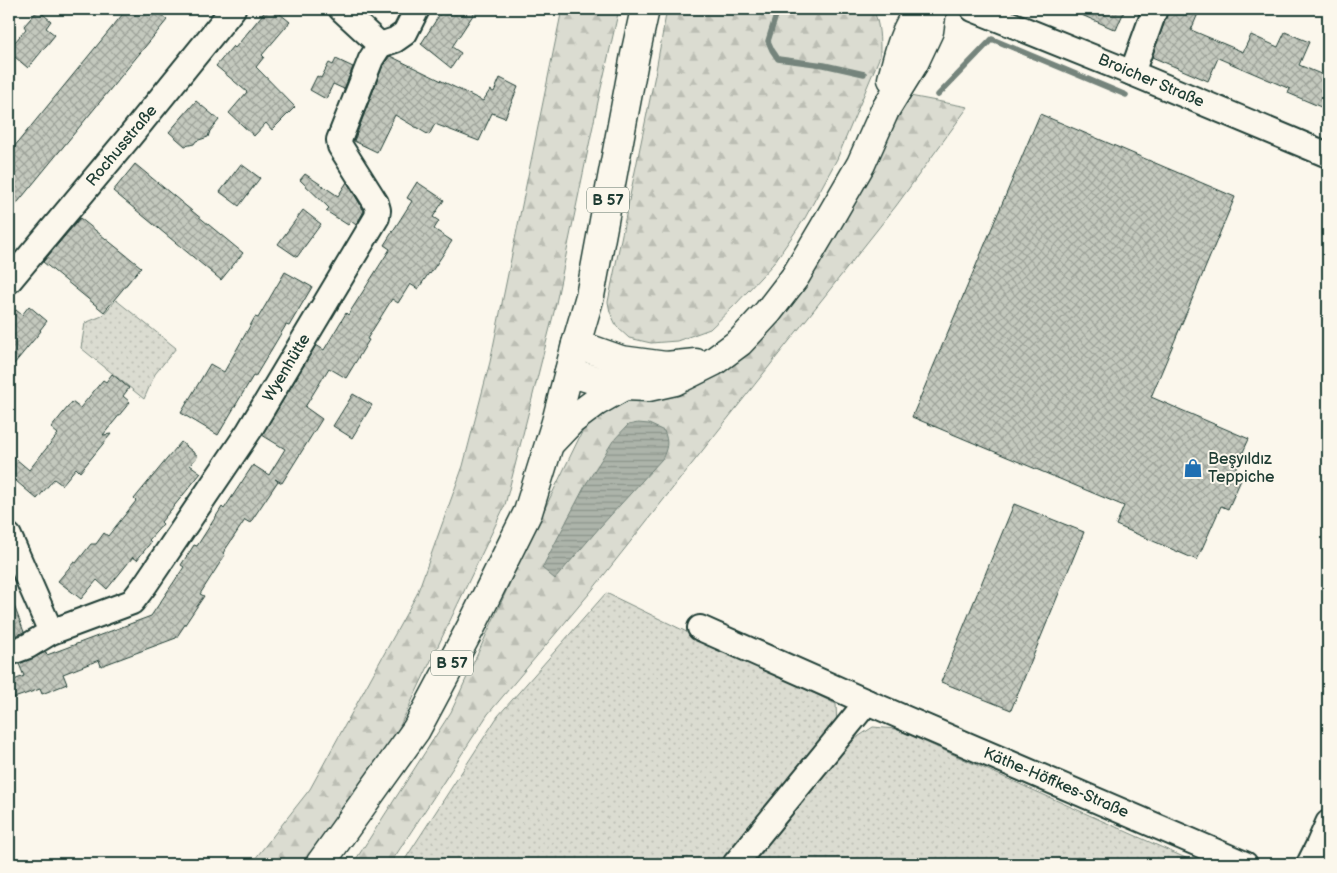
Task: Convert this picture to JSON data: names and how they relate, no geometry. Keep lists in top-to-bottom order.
{
  "streets": {
    "main road": ["B 57"],
    "street": [
      "Broicher Straße",
      "Rochusstraße",
      "Wyenhütte",
      "Käthe-Höffkes-Straße"
    ]
  },
  "places": {
    "shop": ["Beşyıldız Teppiche"]
  }
}
